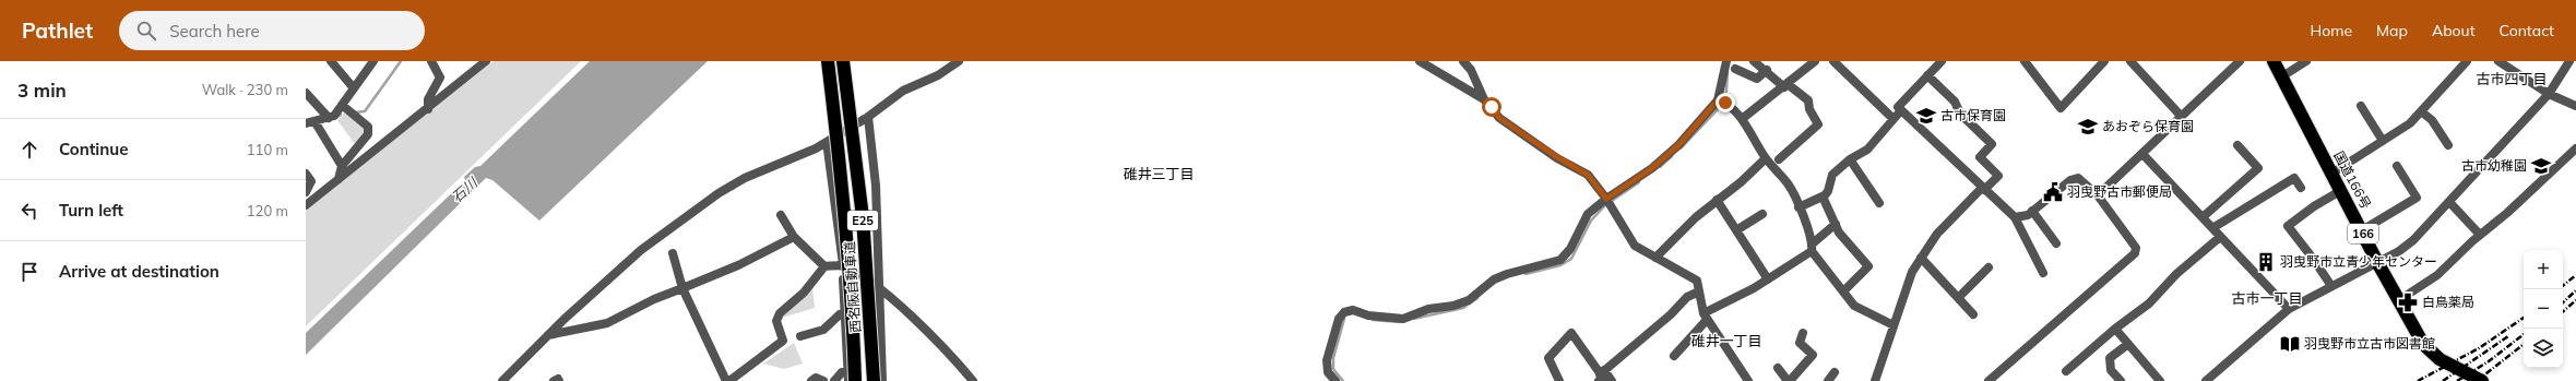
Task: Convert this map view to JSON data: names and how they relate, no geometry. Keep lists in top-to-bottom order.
{
  "streets": {
    "highway": [
      "国道166号",
      "E25",
      "166",
      "西名阪自動車道"
    ]
  },
  "districts": [
    "古市四丁目",
    "碓井三丁目",
    "古市一丁目",
    "碓井一丁目"
  ],
  "water": ["石川"],
  "places": {
    "school or university": ["古市保育園", "あおぞら保育園", "古市幼稚園"],
    "public building": ["羽曳野古市郵便局"],
    "building": ["羽曳野市立青少年センター"],
    "pharmacy": ["白鳥薬局"],
    "library": ["羽曳野市立古市図書館"]
  },
  "page": {
    "header": "Pathlet",
    "search": "Search here",
    "nav": [
      "Home",
      "Map",
      "About",
      "Contact"
    ],
    "heading": ["3 min", "Walk · 230 m"],
    "list": [
      ["Continue", "110 m"],
      ["Turn left", "120 m"],
      "Arrive at destination"
    ],
    "map_buttons": ["+", "−"]
  }
}
